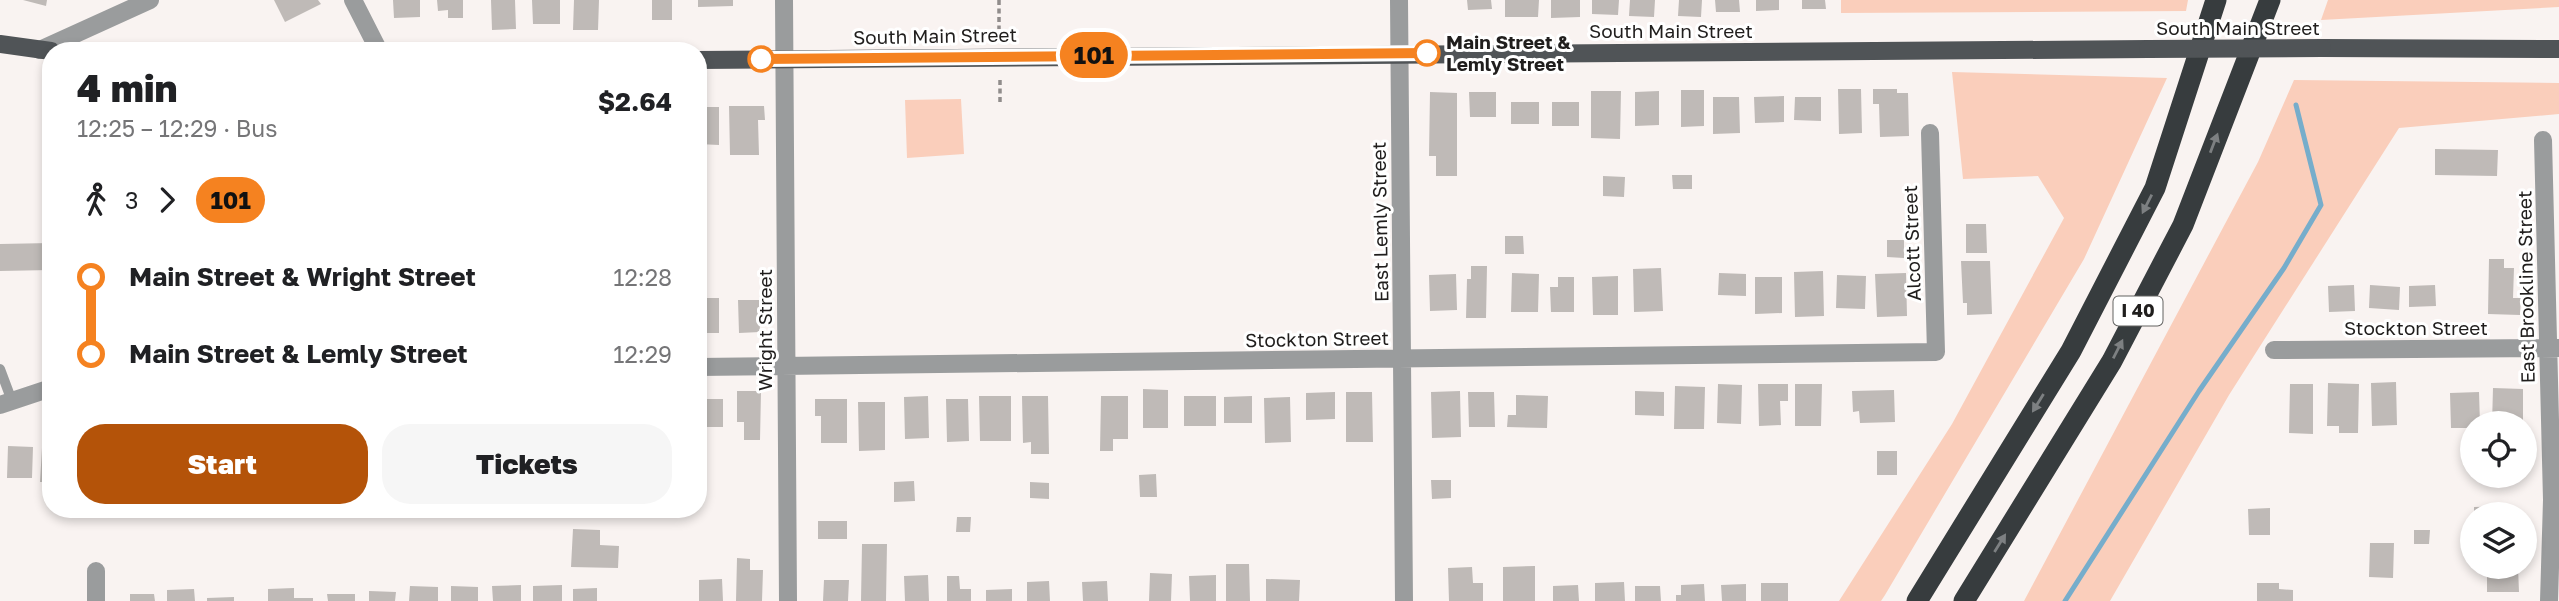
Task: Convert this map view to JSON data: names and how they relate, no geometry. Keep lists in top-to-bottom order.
{
  "streets": {
    "highway": ["I 40"],
    "main road": ["South Main Street"],
    "street": [
      "East Lemly Street",
      "Alcott Street",
      "East Brookline Street",
      "Stockton Street",
      "Wright Street"
    ]
  },
  "crossings": [
    ["South Main Street", "East Lemly Street"],
    ["South Main Street", "Wright Street"],
    ["East Lemly Street", "Stockton Street"],
    ["Alcott Street", "Stockton Street"],
    ["East Brookline Street", "Stockton Street"],
    ["Stockton Street", "Wright Street"]
  ],
  "places": ["Main Street & Lemly Street"],
  "lines": ["bus line 101"],
  "page": {
    "on_map": "101",
    "heading": ["4 min", "12:25 – 12:29 · Bus", "$2.64"],
    "legs": ["3", "101"],
    "list": [
      {
        "name": "Main Street & Wright Street",
        "value": "12:28"
      },
      {
        "name": "Main Street & Lemly Street",
        "value": "12:29"
      }
    ],
    "buttons": ["Start", "Tickets"]
  }
}
